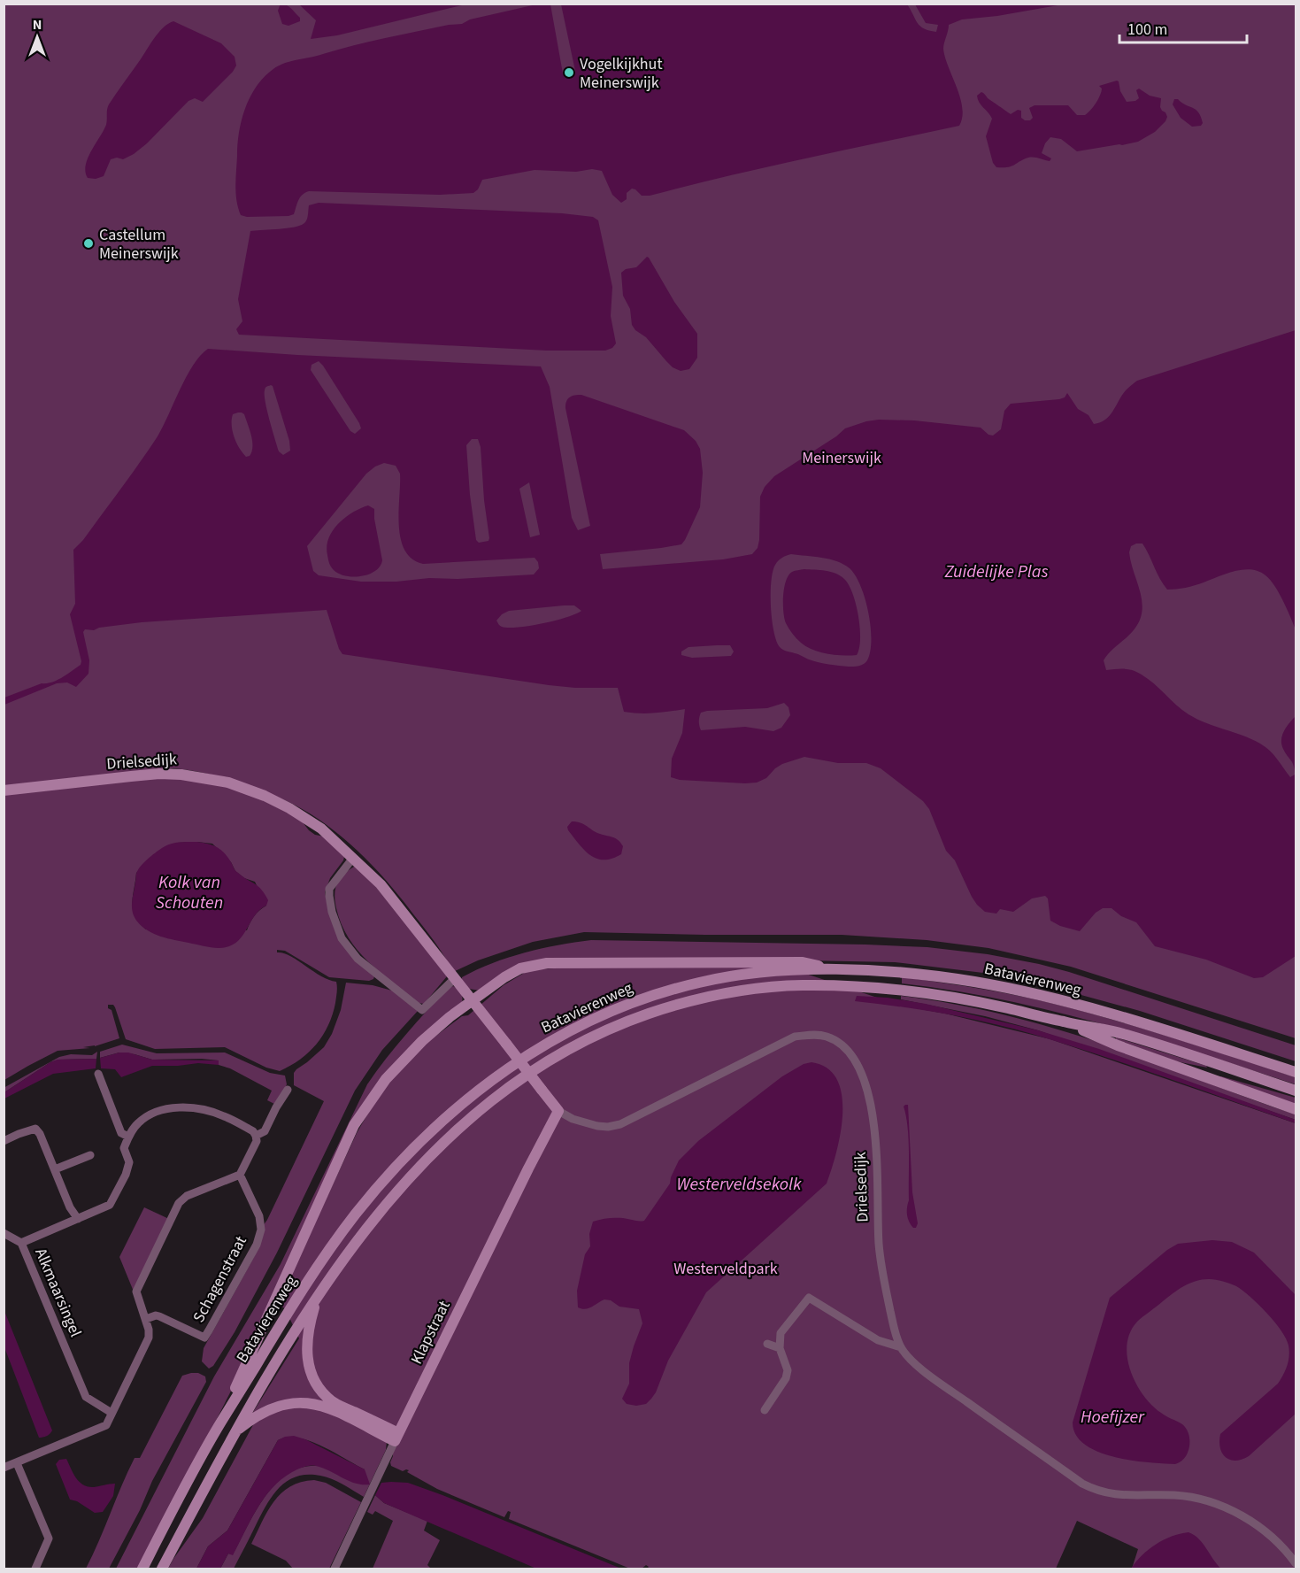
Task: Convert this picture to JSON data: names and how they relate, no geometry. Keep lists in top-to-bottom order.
{
  "streets": {
    "main road": ["Drielsedijk", "Batavierenweg", "Klapstraat"],
    "street": ["Schagenstraat", "Alkmaarsingel"]
  },
  "crossings": [
    ["Drielsedijk", "Klapstraat"]
  ],
  "water": [
    "Zuidelijke Plas",
    "Kolk van Schouten",
    "Westerveldsekolk",
    "Hoefijzer"
  ],
  "parks": ["Meinerswijk", "Westerveldpark"],
  "places": ["Vogelkijkhut Meinerswijk", "Castellum Meinerswijk"],
  "scale_bar": "100 m",
  "north": "top"
}
